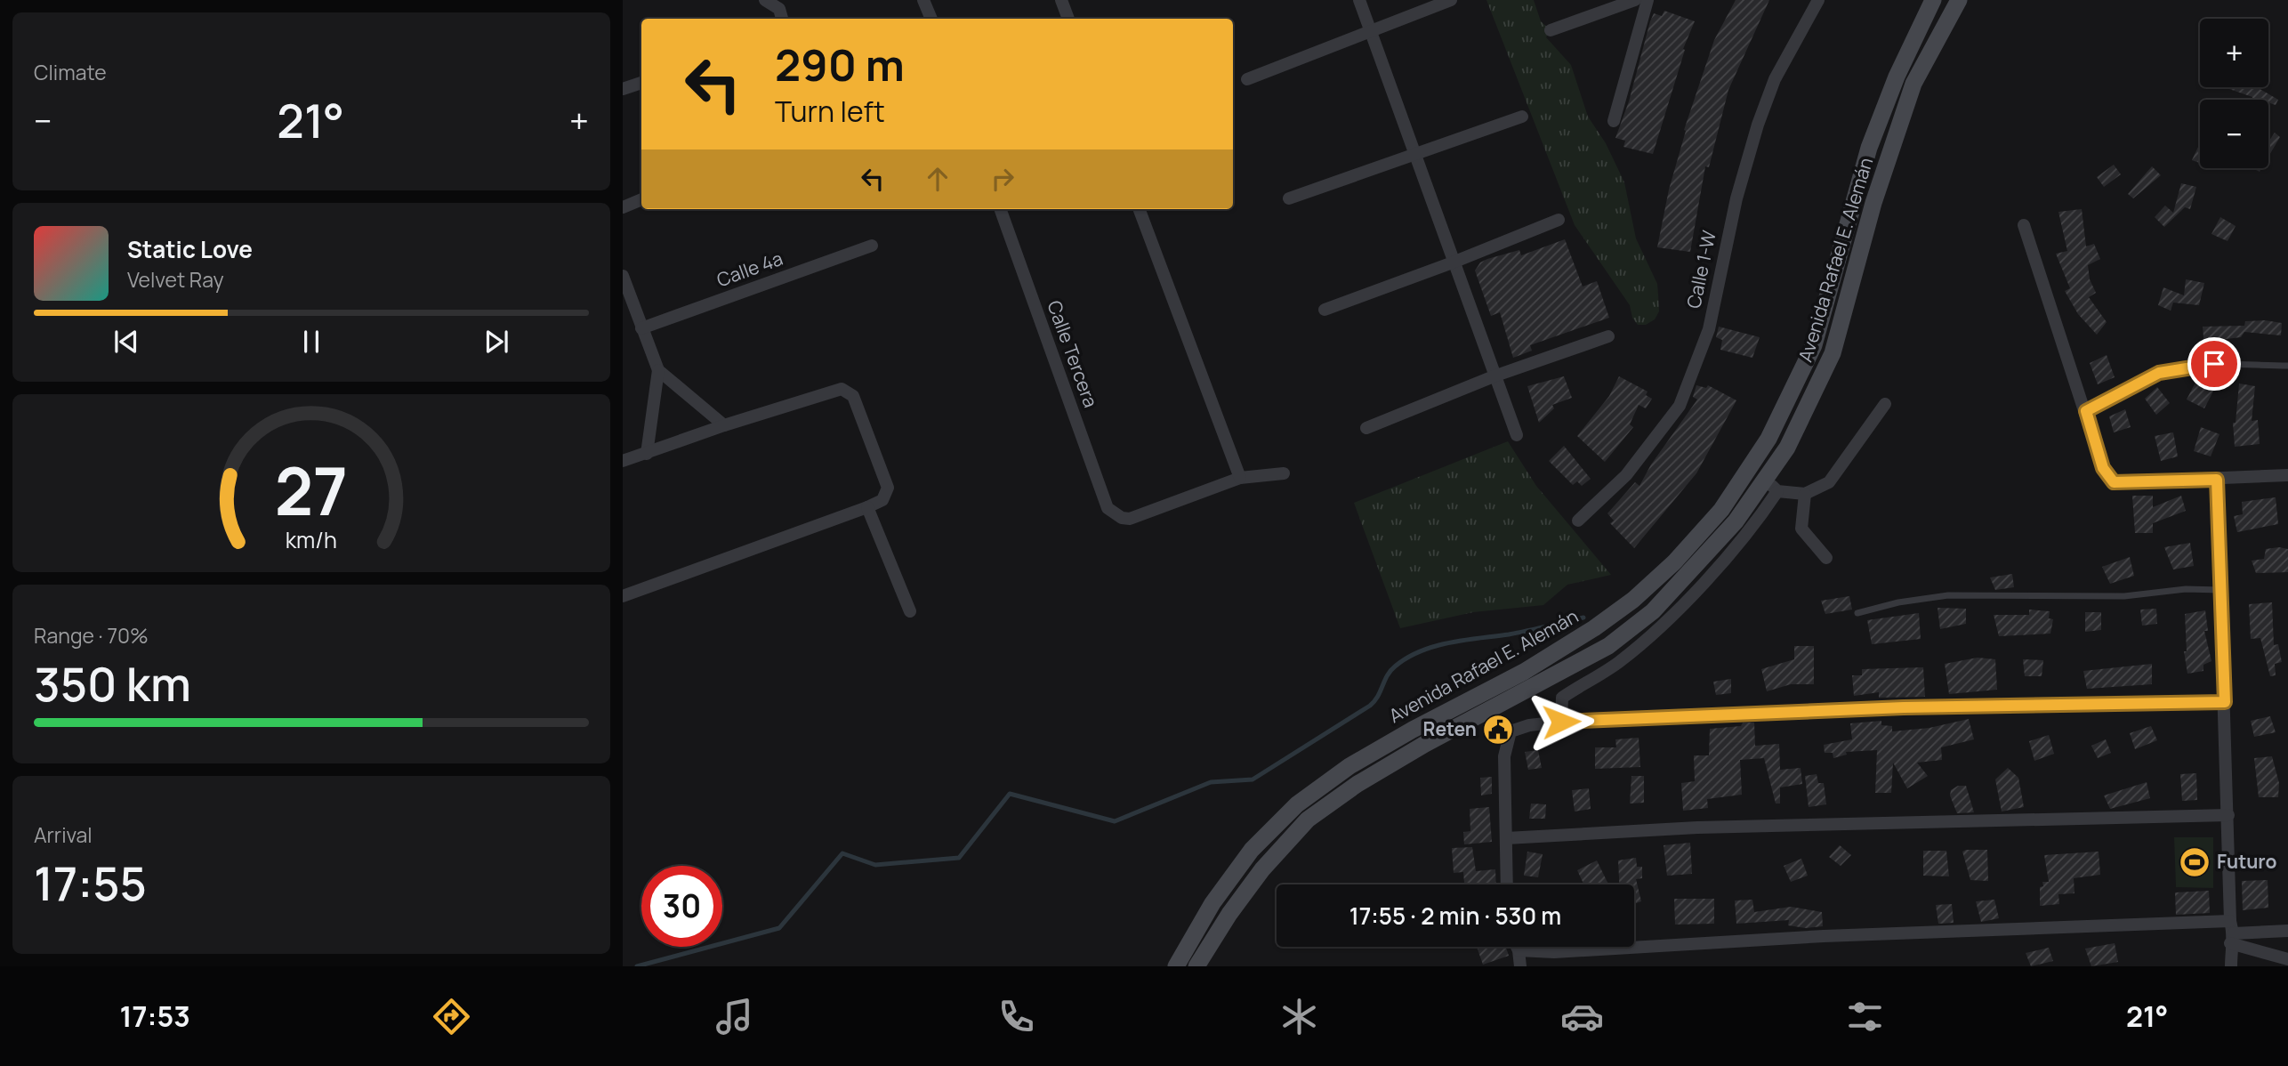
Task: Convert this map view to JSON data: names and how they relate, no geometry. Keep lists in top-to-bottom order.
{
  "streets": {
    "main road": ["Avenida Rafael E. Alemán"],
    "street": ["Calle 4a", "Calle 1-W", "Calle Tercera"]
  },
  "places": {
    "public building": ["Reten"],
    "sports": ["Futuro"]
  },
  "page": {
    "tile": [
      "Climate",
      ["Range · 70%", "350 km"],
      ["Arrival", "17:55"]
    ],
    "map_buttons": ["+", "−"],
    "turn": ["290 m", "Turn left"],
    "heat": ["−", "21°", "+"],
    "song": ["Static Love", "Velvet Ray"],
    "limit": "30",
    "trip": "17:55 · 2 min · 530 m",
    "tabs": ["17:53", "21°"],
    "gauge": ["27", "km/h"]
  }
}
